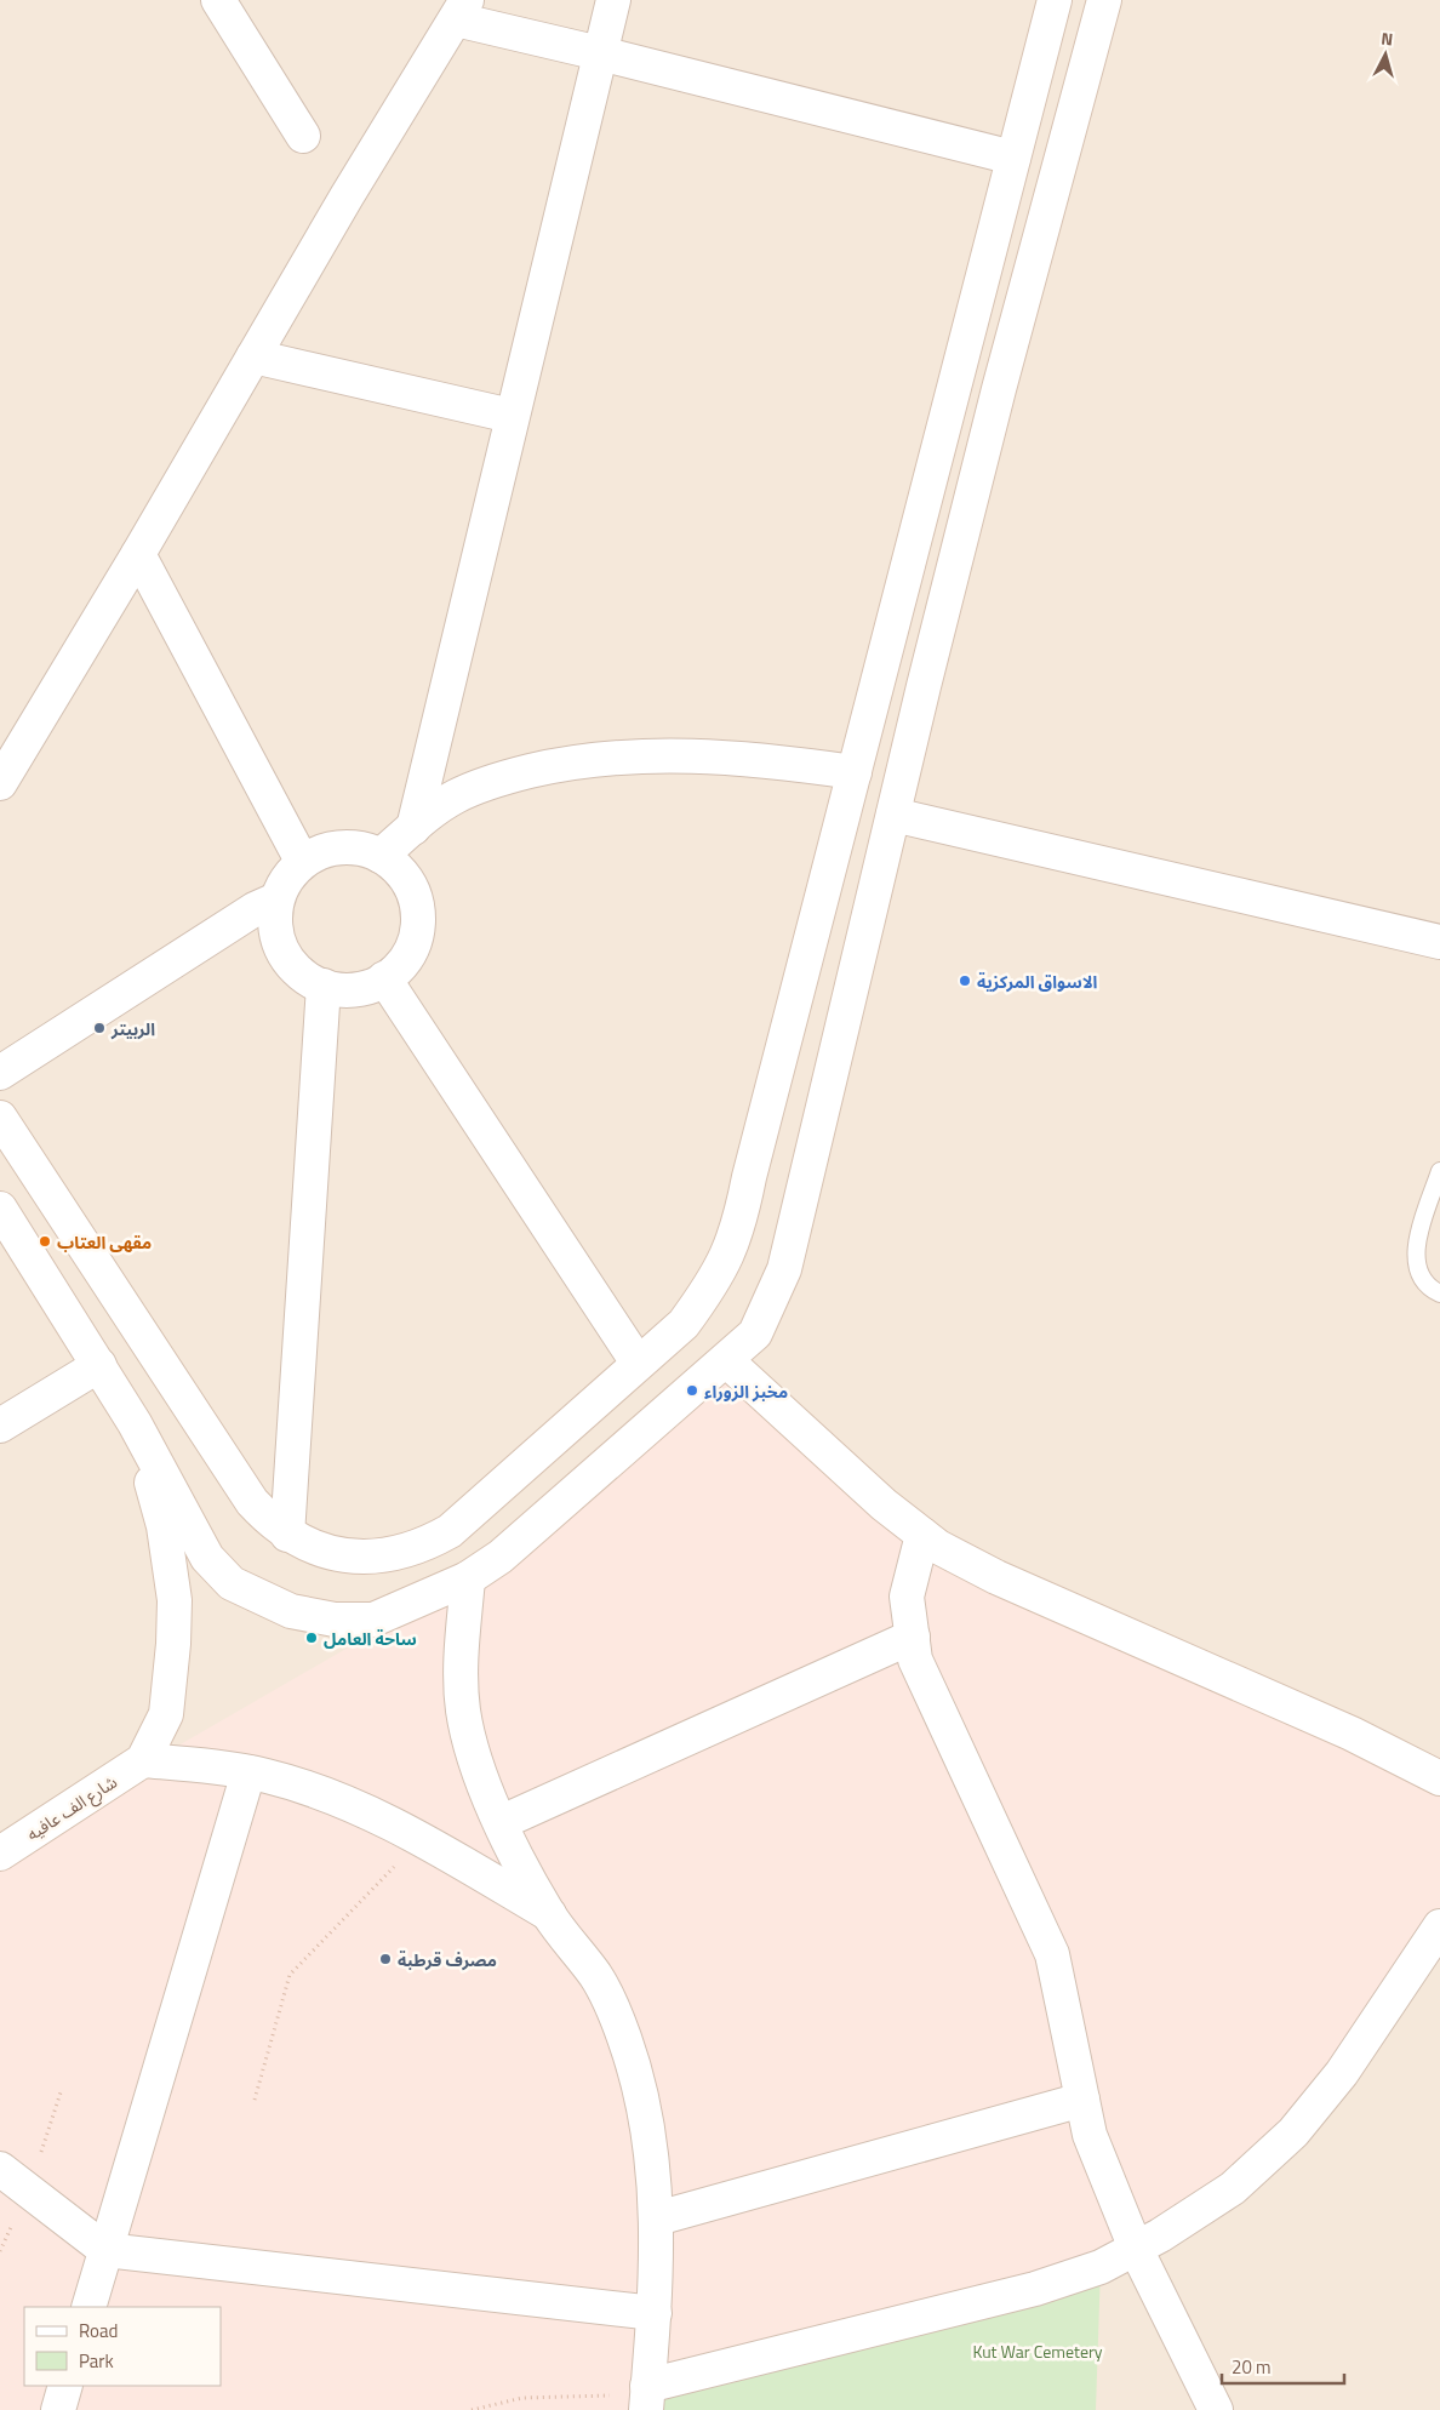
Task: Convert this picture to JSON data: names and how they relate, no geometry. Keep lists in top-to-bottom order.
{
  "streets": {
    "street": ["شارع الف عافيه"]
  },
  "parks": ["Kut War Cemetery"],
  "places": [
    "الاسواق المركزية",
    "الربيتر",
    "مقهى العتاب",
    "مخبز الزوراء",
    "ساحة العامل",
    "مصرف قرطبة"
  ],
  "legend": ["Road", "Park"],
  "scale_bar": "20 m",
  "north": "top"
}
